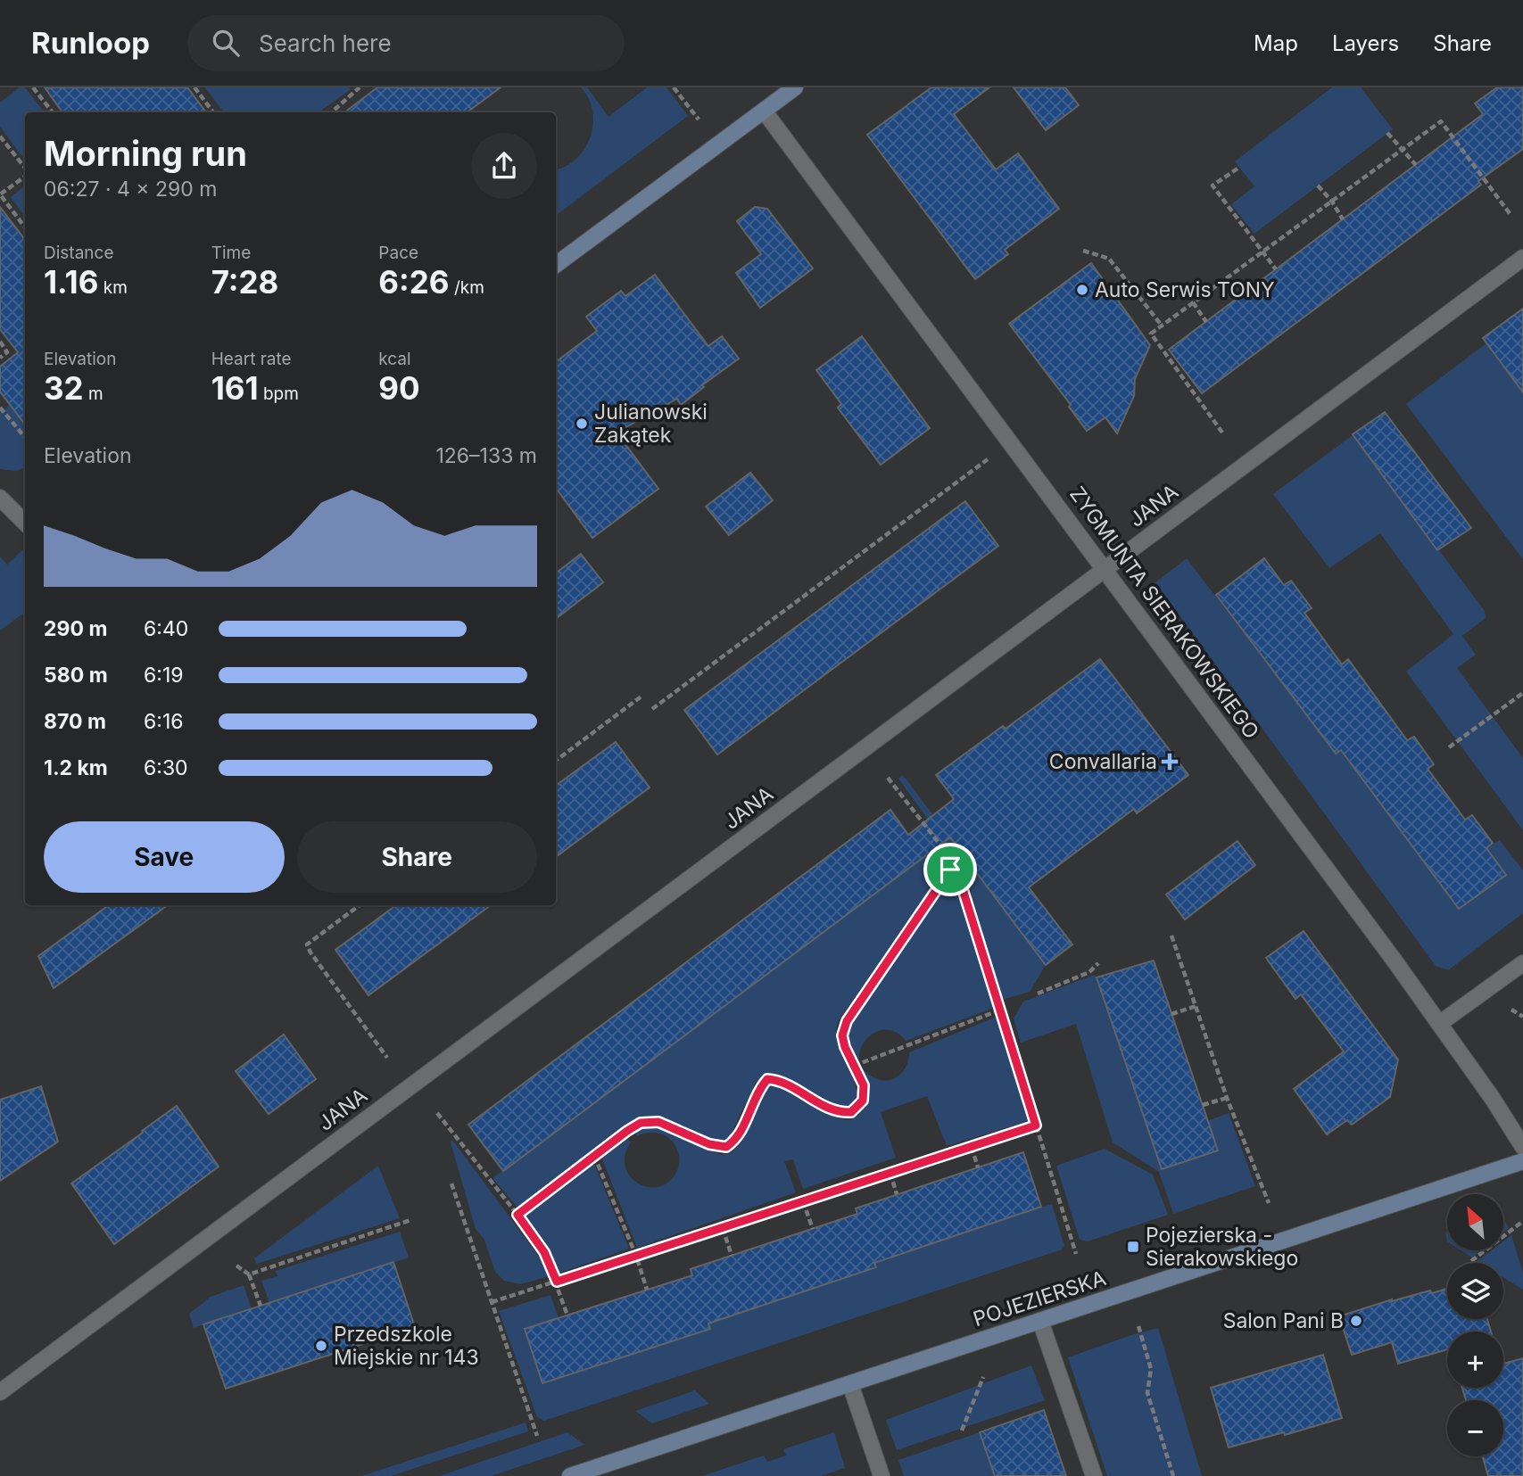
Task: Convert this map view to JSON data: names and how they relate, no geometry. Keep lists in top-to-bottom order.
{
  "streets": {
    "street": ["JANA", "ZYGMUNTA SIERAKOWSKIEGO", "POJEZIERSKA"]
  },
  "crossings": [
    ["JANA", "ZYGMUNTA SIERAKOWSKIEGO"]
  ],
  "places": {
    "other": [
      "Auto Serwis TONY",
      "Julianowski Zakątek",
      "Salon Pani B",
      "Przedszkole Miejskie nr 143"
    ],
    "health": ["Convallaria"],
    "transit": ["Pojezierska - Sierakowskiego"]
  },
  "north": "top left",
  "page": {
    "header": "Runloop",
    "search": "Search here",
    "nav": ["Map", "Layers", "Share"],
    "heading": ["Morning run", "06:27 · 4 × 290 m"],
    "stats": [
      ["Distance", "1.16 km"],
      ["Time", "7:28"],
      ["Pace", "6:26 /km"],
      ["Elevation", "32 m"],
      ["Heart rate", "161 bpm"],
      ["kcal", "90"]
    ],
    "chart": ["Elevation", "126–133 m"],
    "list": [
      {
        "name": "290 m",
        "note": "6:40"
      },
      {
        "name": "580 m",
        "note": "6:19"
      },
      {
        "name": "870 m",
        "note": "6:16"
      },
      {
        "name": "1.2 km",
        "note": "6:30"
      }
    ],
    "buttons": ["Save", "Share"],
    "map_buttons": ["+", "−"]
  }
}
